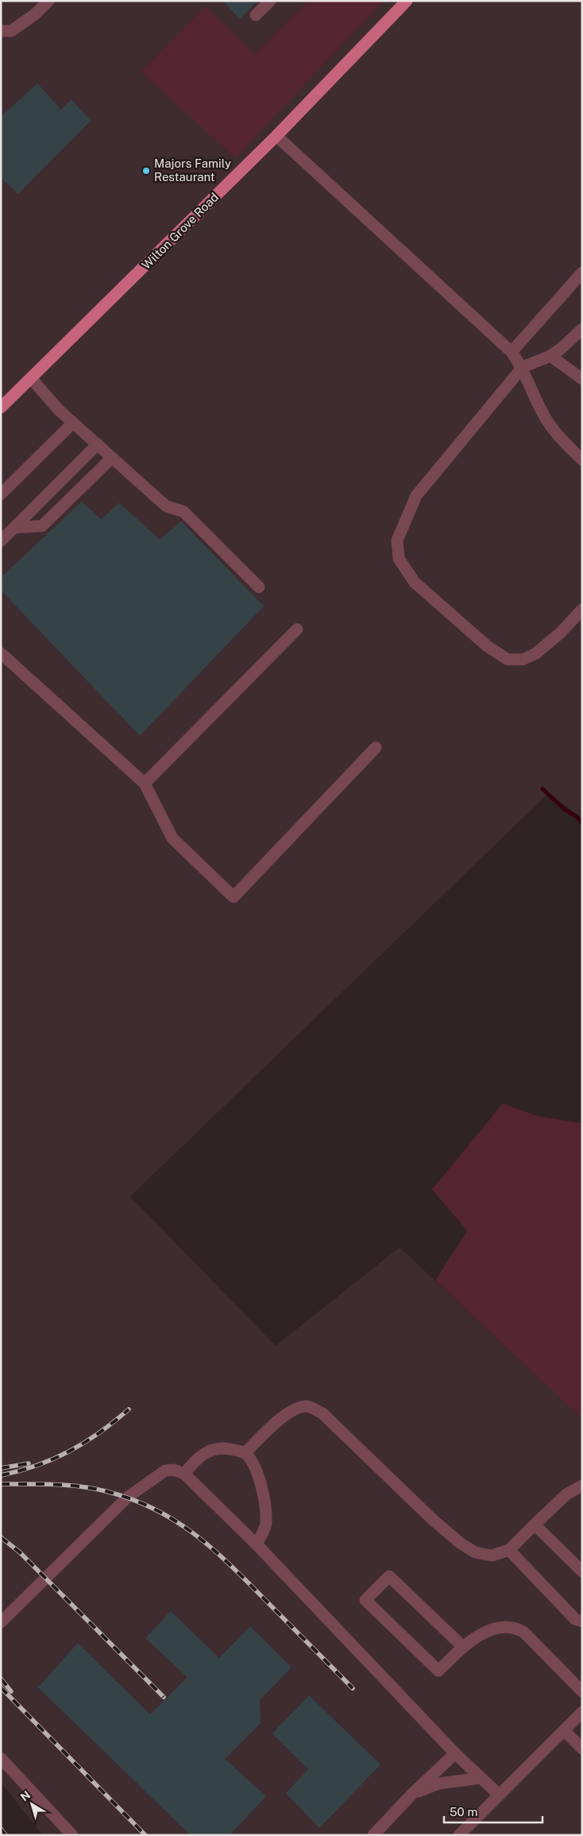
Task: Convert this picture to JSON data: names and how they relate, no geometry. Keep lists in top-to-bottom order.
{
  "streets": {
    "main road": ["Wilton Grove Road"]
  },
  "places": ["Majors Family Restaurant"],
  "scale_bar": "50 m",
  "north": "top left"
}
